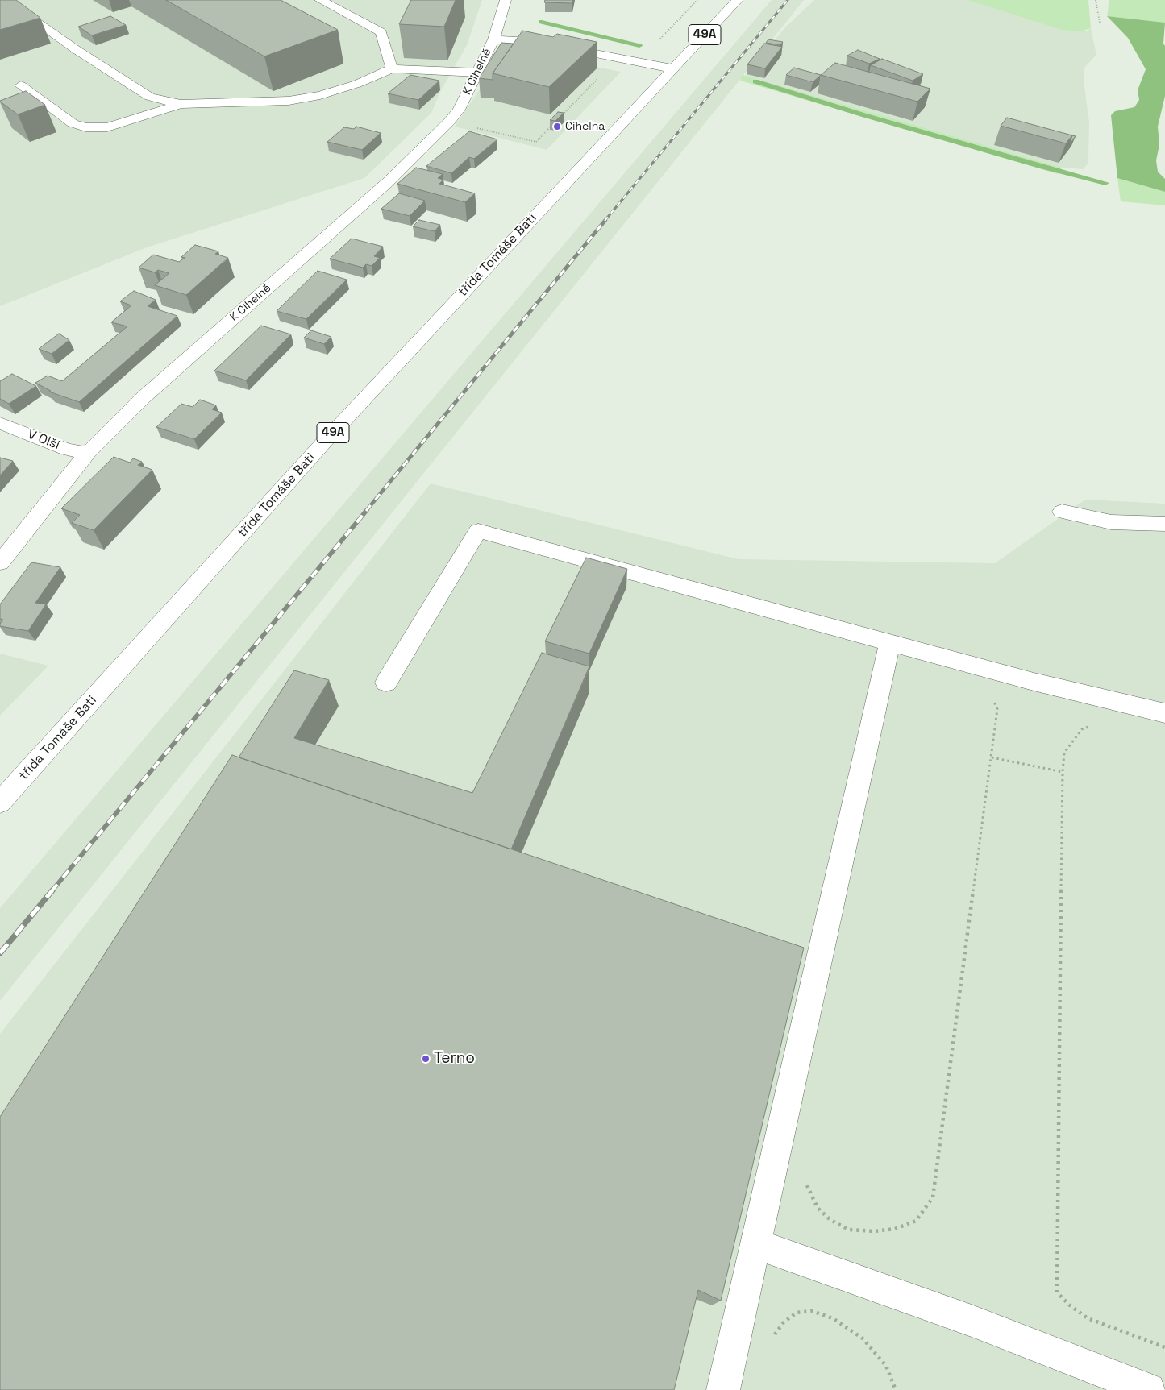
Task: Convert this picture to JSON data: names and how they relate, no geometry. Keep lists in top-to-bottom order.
{
  "streets": {
    "street": [
      "49A",
      "K Cihelně",
      "třída Tomáše Bati",
      "V Olší"
    ]
  },
  "crossings": [
    ["49A", "třída Tomáše Bati"],
    ["K Cihelně", "V Olší"]
  ],
  "places": ["Cihelna", "Terno"]
}
